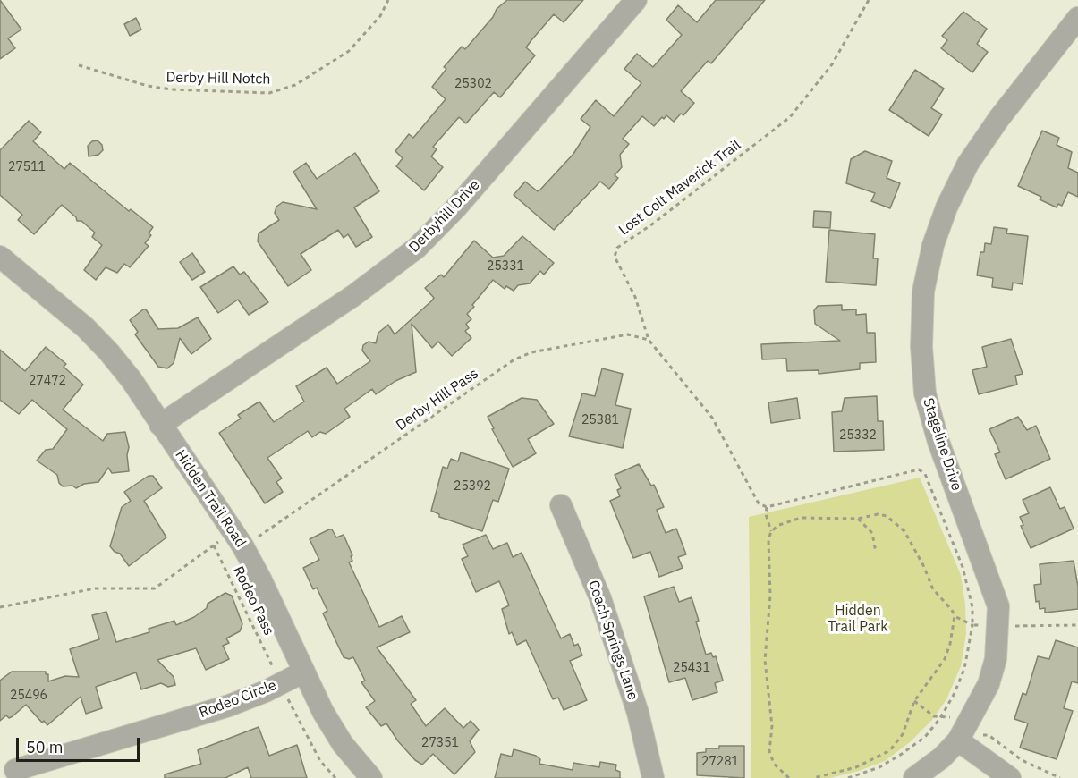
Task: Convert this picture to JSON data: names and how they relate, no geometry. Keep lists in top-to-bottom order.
{
  "streets": {
    "street": [
      "Derbyhill Drive",
      "Stageline Drive",
      "Hidden Trail Road",
      "Coach Springs Lane",
      "Rodeo Circle"
    ],
    "path": [
      "Derby Hill Notch",
      "Lost Colt Maverick Trail",
      "Derby Hill Pass",
      "Rodeo Pass"
    ]
  },
  "crossings": [
    ["Lost Colt Maverick Trail", "Derby Hill Pass"],
    ["Derbyhill Drive", "Hidden Trail Road"],
    ["Hidden Trail Road", "Rodeo Circle"]
  ],
  "parks": ["Hidden Trail Park"],
  "house_numbers": [
    "25302",
    "27511",
    "25331",
    "27472",
    "25381",
    "25332",
    "25392",
    "25431",
    "25496",
    "27351",
    "27281"
  ],
  "scale_bar": "50 m"
}
